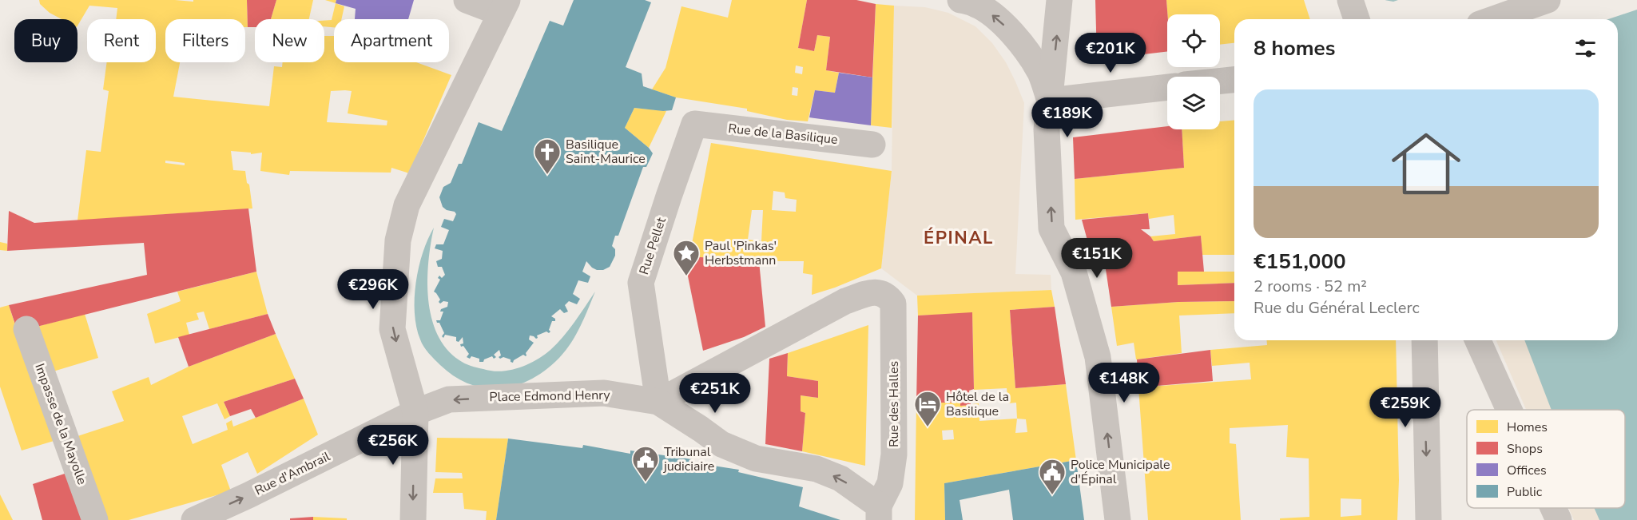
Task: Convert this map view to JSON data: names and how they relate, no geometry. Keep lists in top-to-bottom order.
{
  "streets": {
    "street": [
      "Rue de la Basilique",
      "Rue Pellet",
      "Place Edmond Henry",
      "Rue des Halles",
      "Impasse de la Mayolle",
      "Rue d'Ambrail"
    ]
  },
  "crossings": [
    ["Rue de la Basilique", "Rue Pellet"],
    ["Rue Pellet", "Place Edmond Henry"],
    ["Rue Pellet", "Rue des Halles"],
    ["Place Edmond Henry", "Rue des Halles"],
    ["Place Edmond Henry", "Rue d'Ambrail"]
  ],
  "one_way": ["Place Edmond Henry", "Rue d'Ambrail"],
  "districts": ["ÉPINAL"],
  "places": {
    "church": ["Basilique Saint-Maurice"],
    "place": ["Paul 'Pinkas' Herbstmann"],
    "hotel": ["Hôtel de la Basilique"],
    "public building": ["Tribunal judiciaire", "Police Municipale d'Épinal"]
  },
  "legend": [
    "Homes",
    "Shops",
    "Offices",
    "Public"
  ],
  "page": {
    "chip": [
      "Buy",
      "Rent",
      "Filters",
      "New",
      "Apartment"
    ],
    "heading": "8 homes",
    "price": [
      "€201K",
      "€189K",
      "€151K",
      "€296K",
      "€148K",
      "€251K",
      "€259K",
      "€256K"
    ],
    "list": [
      {
        "name": "€151,000",
        "note": "2 rooms · 52 m² · Rue du Général Leclerc"
      }
    ]
  }
}
